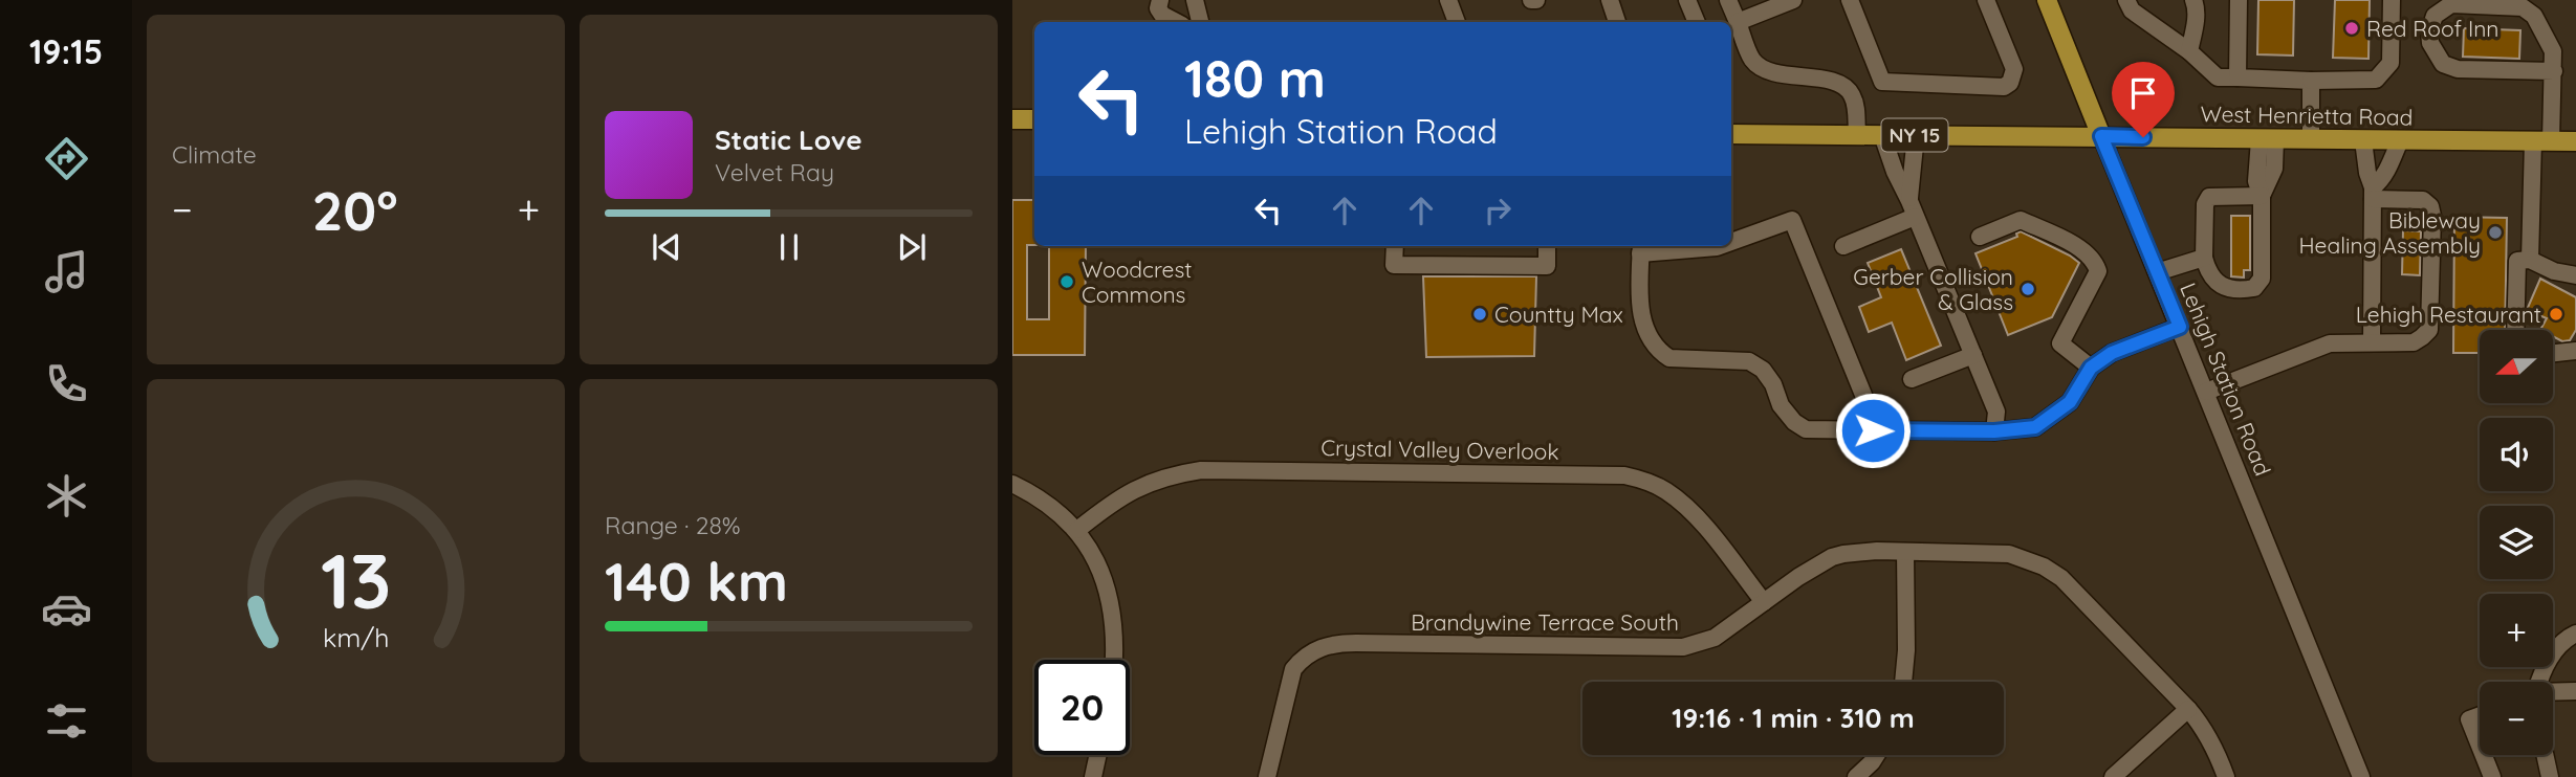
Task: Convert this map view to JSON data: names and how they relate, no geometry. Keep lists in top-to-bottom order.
{
  "streets": {
    "main road": ["West Henrietta Road", "NY 15", "Lehigh Station Road"],
    "street": ["Crystal Valley Overlook", "Brandywine Terrace South"]
  },
  "crossings": [
    ["West Henrietta Road", "Lehigh Station Road"],
    ["Crystal Valley Overlook", "Brandywine Terrace South"]
  ],
  "places": [
    "Red Roof Inn",
    "Bibleway Healing Assembly",
    "Woodcrest Commons",
    "Gerber Collision & Glass",
    "Countty Max",
    "Lehigh Restaurant"
  ],
  "north": "left",
  "page": {
    "tabs": "19:15",
    "tile": [
      "Climate",
      ["Range · 28%", "140 km"]
    ],
    "turn": ["180 m", "Lehigh Station Road"],
    "song": ["Static Love", "Velvet Ray"],
    "heat": ["−", "20°", "+"],
    "map_buttons": ["+", "−"],
    "limit": "20",
    "trip": "19:16 · 1 min · 310 m",
    "gauge": ["13", "km/h"]
  }
}
